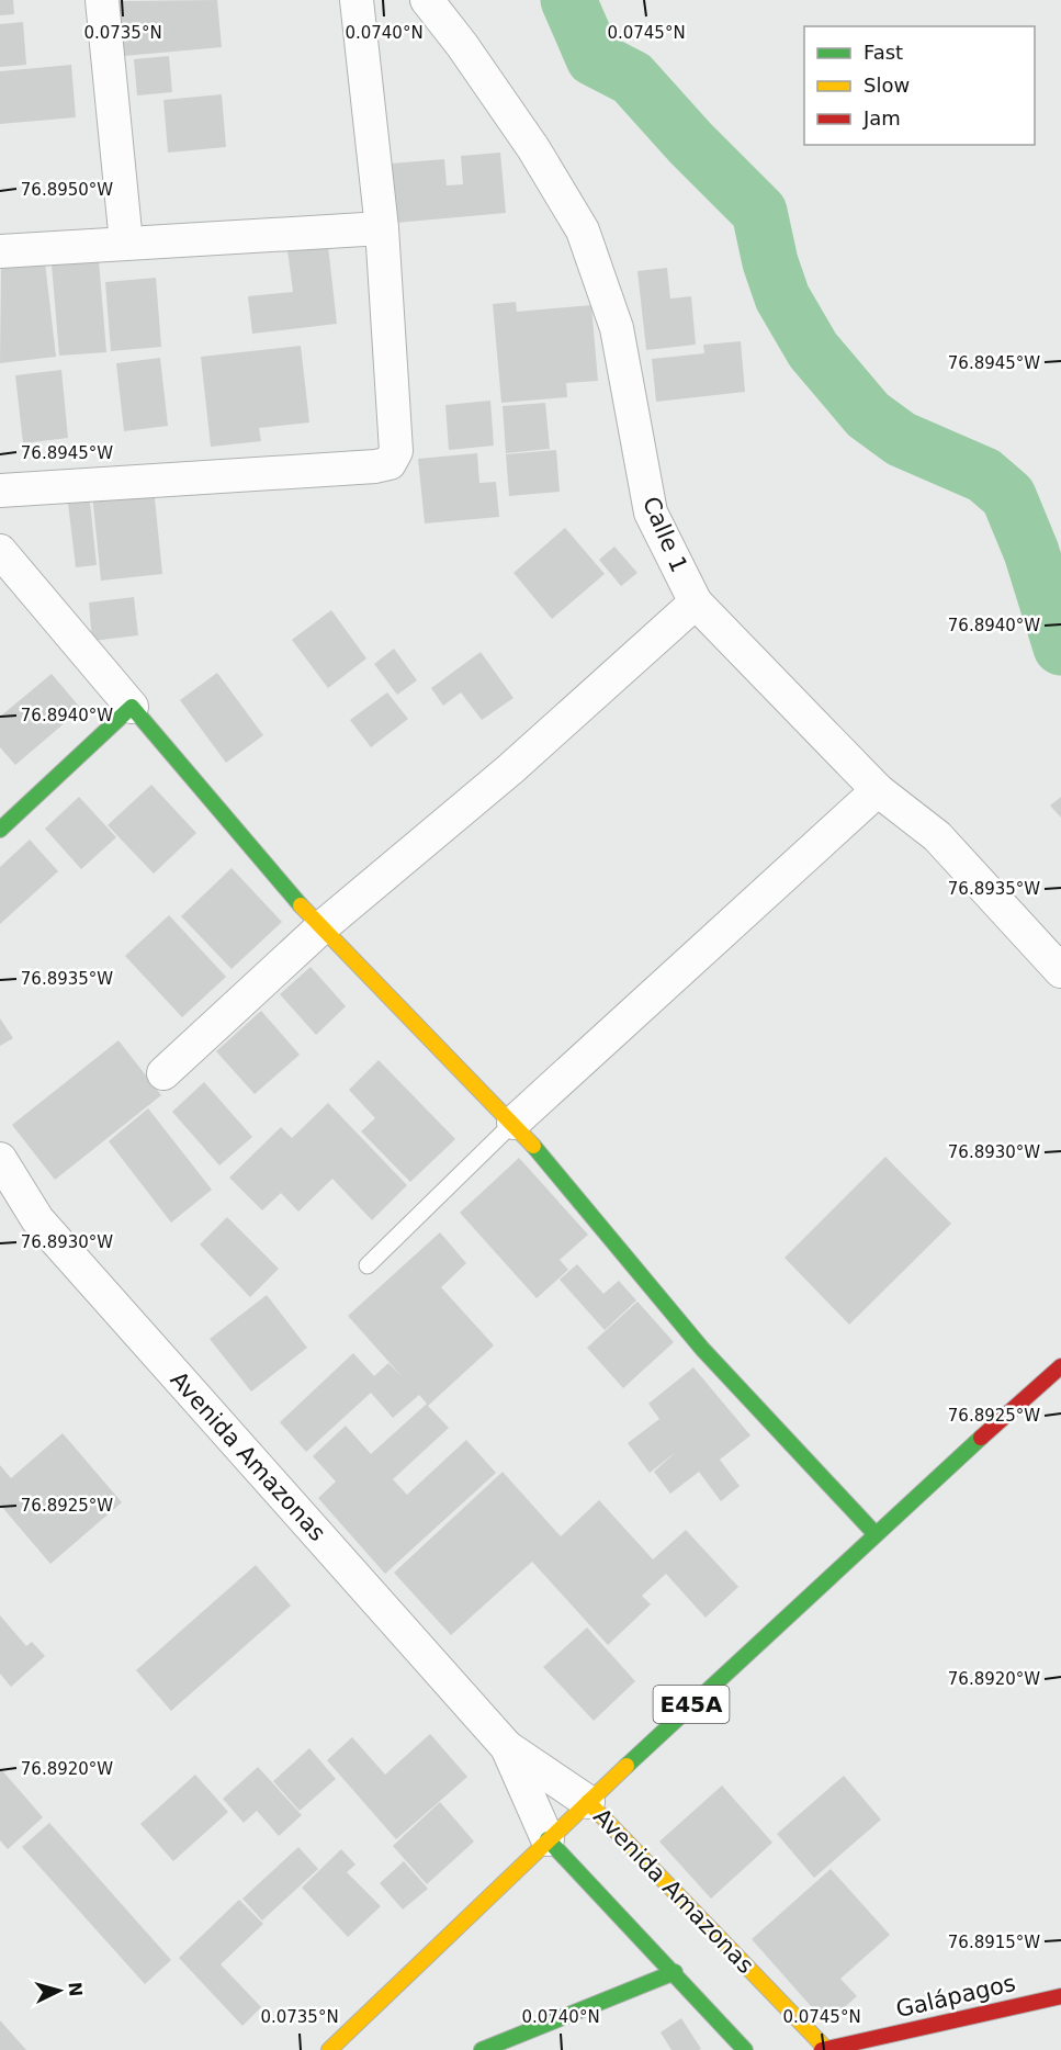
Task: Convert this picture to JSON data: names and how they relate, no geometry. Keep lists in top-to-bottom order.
{
  "streets": {
    "main road": ["Avenida Amazonas", "E45A", "Galápagos"],
    "street": ["Calle 1"]
  },
  "crossings": [
    ["Avenida Amazonas", "E45A"],
    ["Avenida Amazonas", "Galápagos"]
  ],
  "legend": ["Fast", "Slow", "Jam"],
  "north": "right",
  "coordinates": [
    "0.0735°N",
    "0.0740°N",
    "0.0745°N",
    "76.8950°W",
    "76.8945°W",
    "76.8940°W",
    "76.8935°W",
    "76.8930°W",
    "76.8925°W",
    "76.8920°W",
    "76.8915°W"
  ]
}
